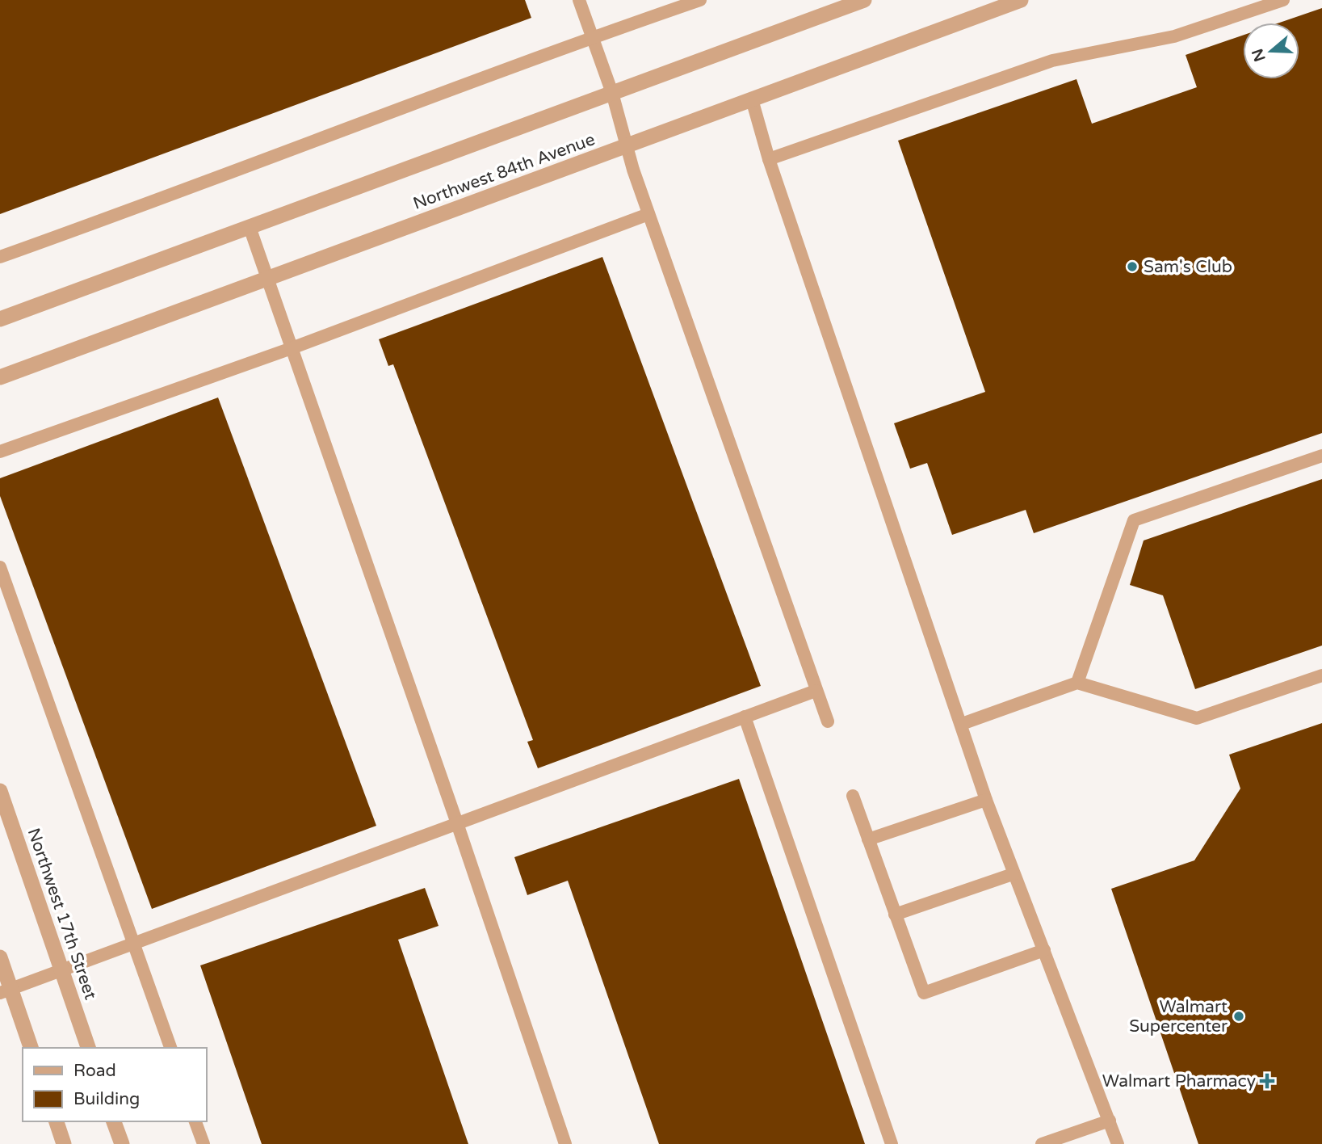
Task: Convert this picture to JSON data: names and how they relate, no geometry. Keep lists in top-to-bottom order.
{
  "streets": {
    "street": ["Northwest 84th Avenue", "Northwest 17th Street"]
  },
  "places": {
    "other": ["Sam's Club", "Walmart Supercenter"],
    "health": ["Walmart Pharmacy"]
  },
  "legend": ["Road", "Building"],
  "north": "left"
}
